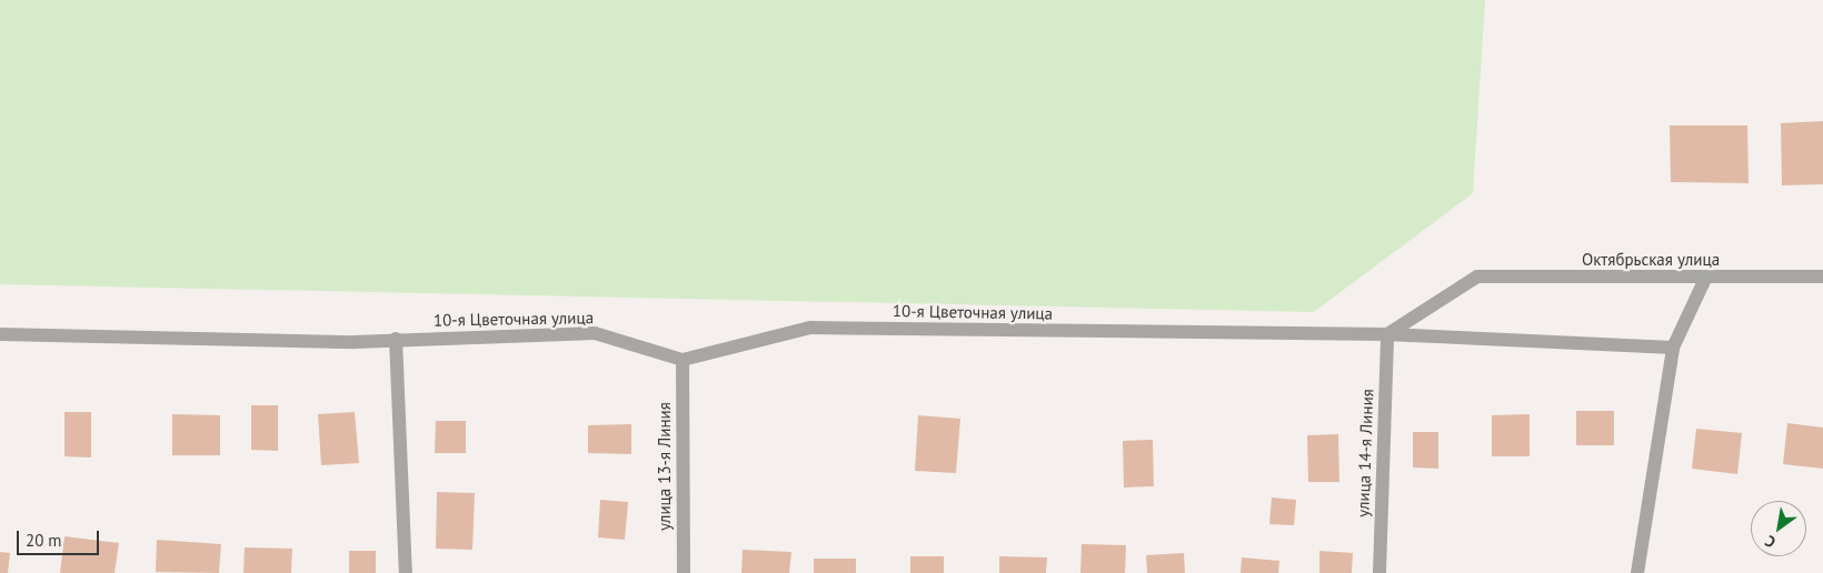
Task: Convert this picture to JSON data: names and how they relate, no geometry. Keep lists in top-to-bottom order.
{
  "streets": {
    "street": [
      "Октябрьская улица",
      "10-я Цветочная улица",
      "улица 14-я Линия",
      "улица 13-я Линия"
    ]
  },
  "crossings": [
    ["Октябрьская улица", "10-я Цветочная улица"],
    ["Октябрьская улица", "улица 14-я Линия"],
    ["10-я Цветочная улица", "улица 14-я Линия"],
    ["10-я Цветочная улица", "улица 13-я Линия"]
  ],
  "scale_bar": "20 m",
  "north": "bottom left"
}
